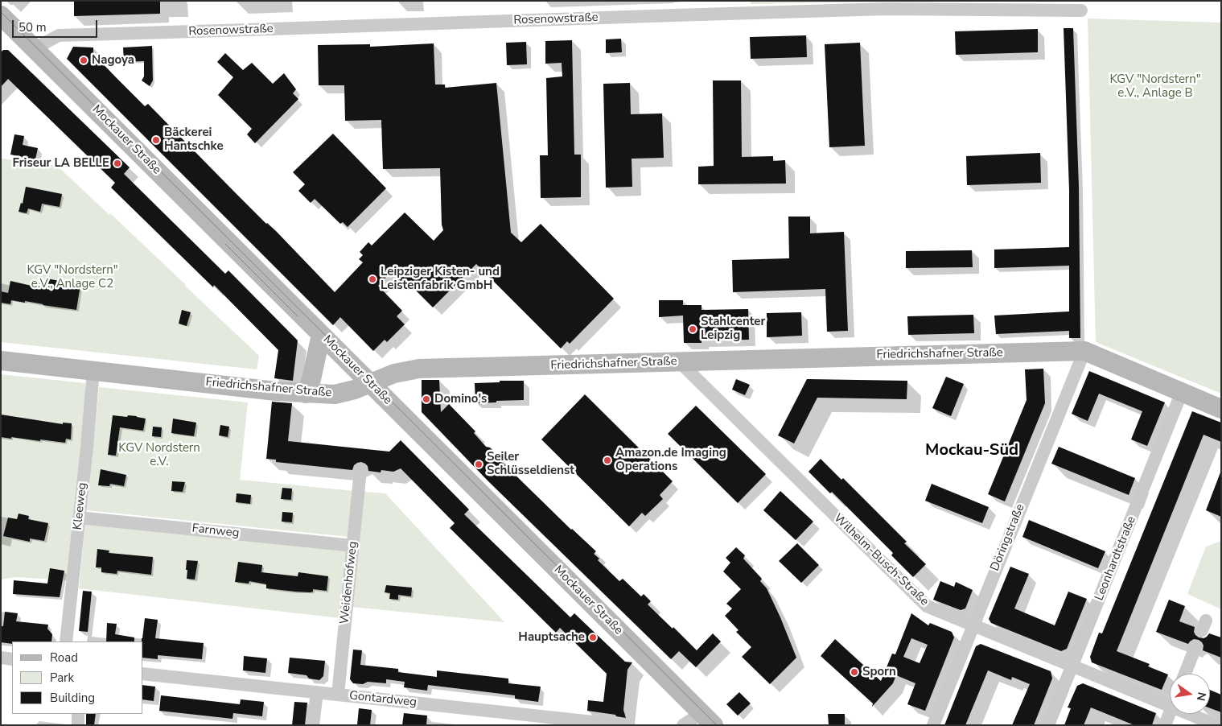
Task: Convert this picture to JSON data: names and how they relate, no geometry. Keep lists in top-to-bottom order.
{
  "streets": {
    "main road": ["Mockauer Straße", "Friedrichshafner Straße"],
    "street": [
      "Rosenowstraße",
      "Kleeweg",
      "Farnweg",
      "Döringstraße",
      "Leonhardtstraße",
      "Wilhelm-Busch-Straße",
      "Weidenhofweg",
      "Gontardweg"
    ]
  },
  "crossings": [
    ["Rosenowstraße", "Mockauer Straße"],
    ["Mockauer Straße", "Friedrichshafner Straße"],
    ["Friedrichshafner Straße", "Kleeweg"],
    ["Friedrichshafner Straße", "Döringstraße"],
    ["Friedrichshafner Straße", "Leonhardtstraße"],
    ["Friedrichshafner Straße", "Wilhelm-Busch-Straße"],
    ["Kleeweg", "Farnweg"],
    ["Farnweg", "Weidenhofweg"],
    ["Döringstraße", "Wilhelm-Busch-Straße"],
    ["Leonhardtstraße", "Wilhelm-Busch-Straße"],
    ["Weidenhofweg", "Gontardweg"]
  ],
  "districts": ["Mockau-Süd"],
  "parks": ["KGV \"Nordstern\" e.V., Anlage B", "KGV \"Nordstern\" e.V., Anlage C2", "KGV Nordstern e.V."],
  "places": [
    "Nagoya",
    "Bäckerei Hantschke",
    "Friseur LA BELLE",
    "Leipziger Kisten- und Leistenfabrik GmbH",
    "Stahlcenter Leipzig",
    "Domino's",
    "Amazon.de Imaging Operations",
    "Seiler Schlüsseldienst",
    "Hauptsache",
    "Sporn"
  ],
  "legend": ["Road", "Park", "Building"],
  "scale_bar": "50 m",
  "north": "right"
}
